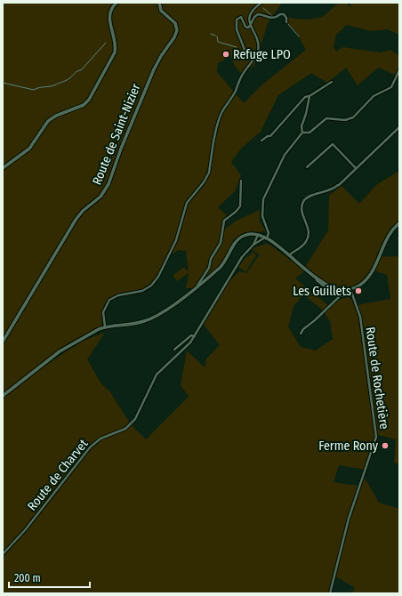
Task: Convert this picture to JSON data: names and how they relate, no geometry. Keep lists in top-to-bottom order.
{
  "streets": {
    "main road": ["Route de Saint-Nizier"],
    "street": ["Route de Rochetière", "Route de Charvet"]
  },
  "places": ["Refuge LPO", "Les Guillets", "Ferme Rony"],
  "scale_bar": "200 m"
}
